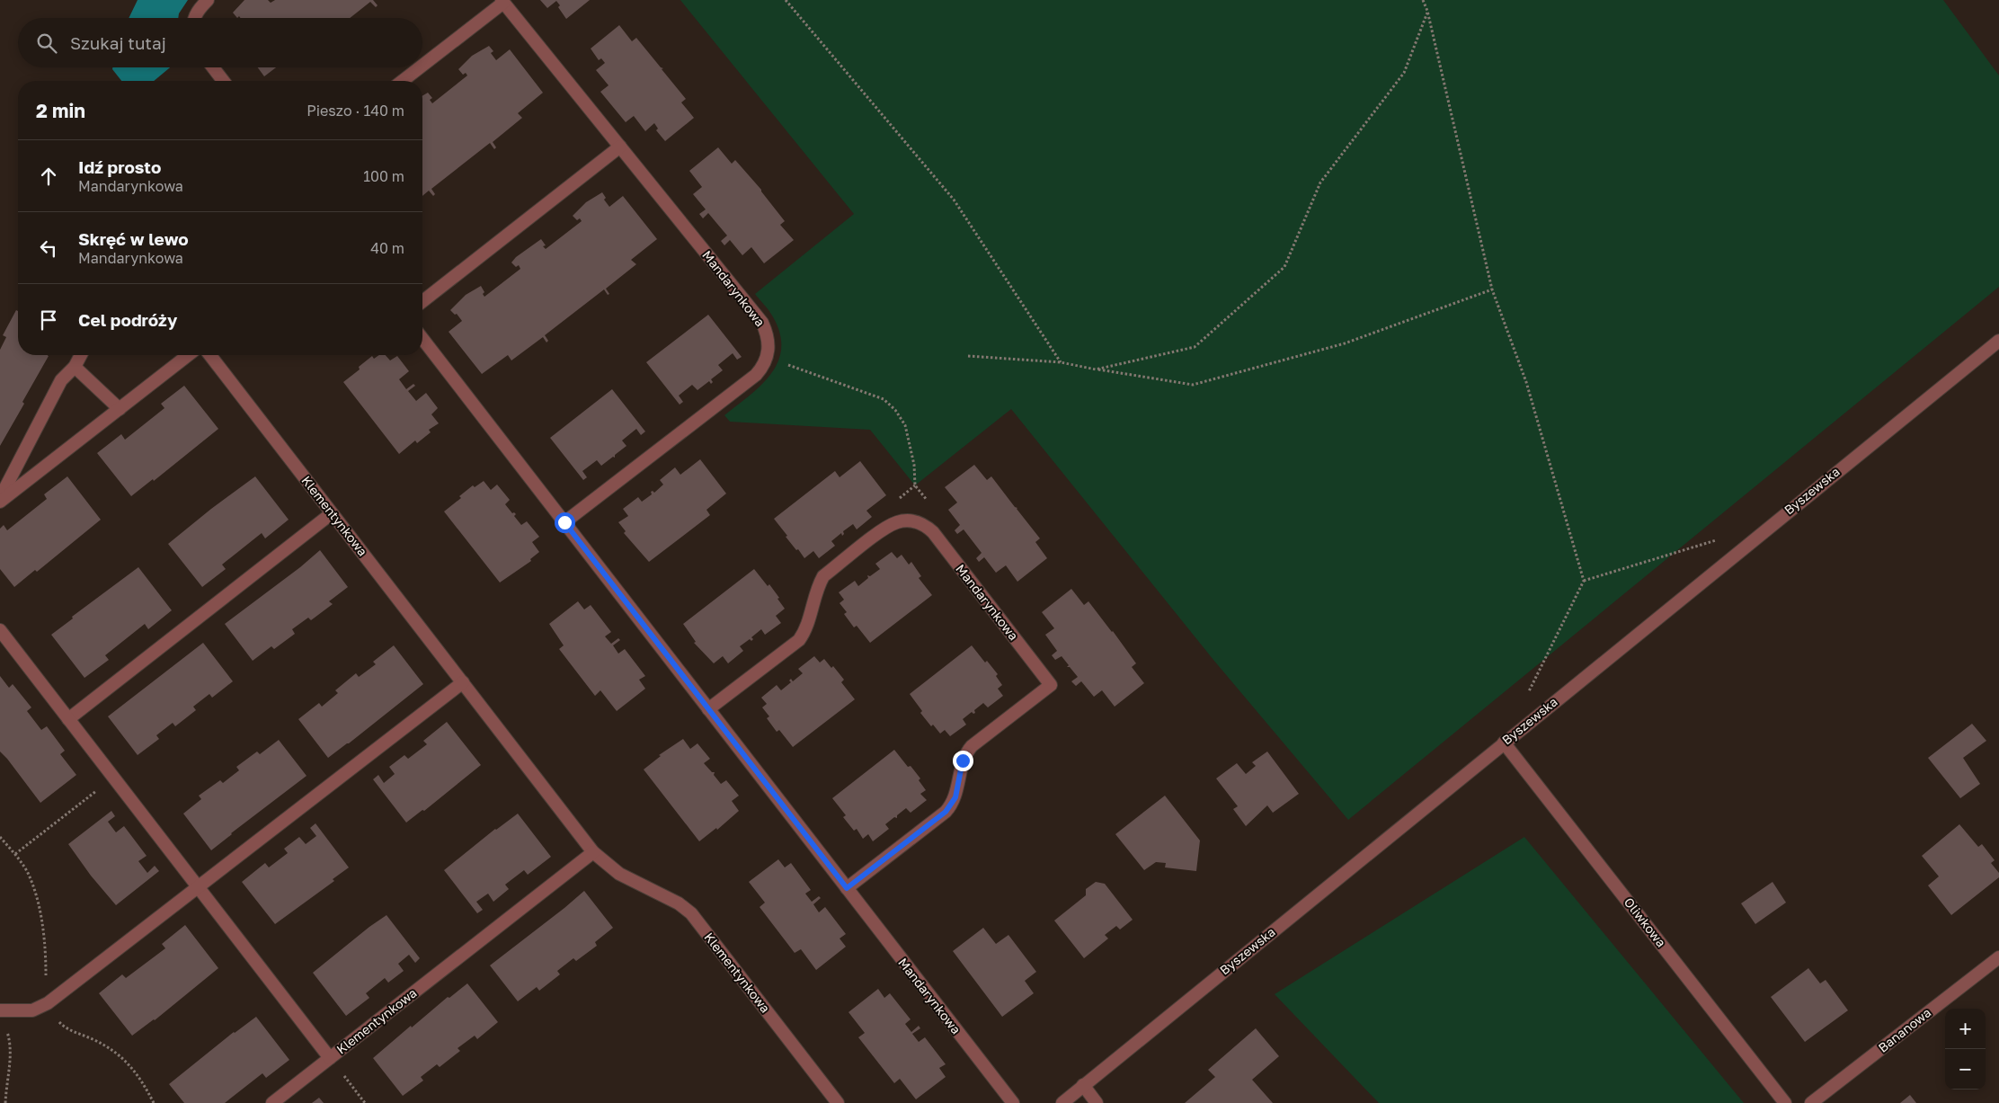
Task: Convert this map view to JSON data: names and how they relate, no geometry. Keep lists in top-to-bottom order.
{
  "streets": {
    "street": [
      "Mandarynkowa",
      "Byszewska",
      "Klementynkowa",
      "Oliwkowa",
      "Bananowa"
    ]
  },
  "crossings": [
    ["Byszewska", "Oliwkowa"]
  ],
  "page": {
    "search": "Szukaj tutaj",
    "heading": ["2 min", "Pieszo · 140 m"],
    "list": [
      ["Idź prosto", "Mandarynkowa", "100 m"],
      ["Skręć w lewo", "Mandarynkowa", "40 m"],
      "Cel podróży"
    ],
    "map_buttons": ["+", "−"]
  }
}
